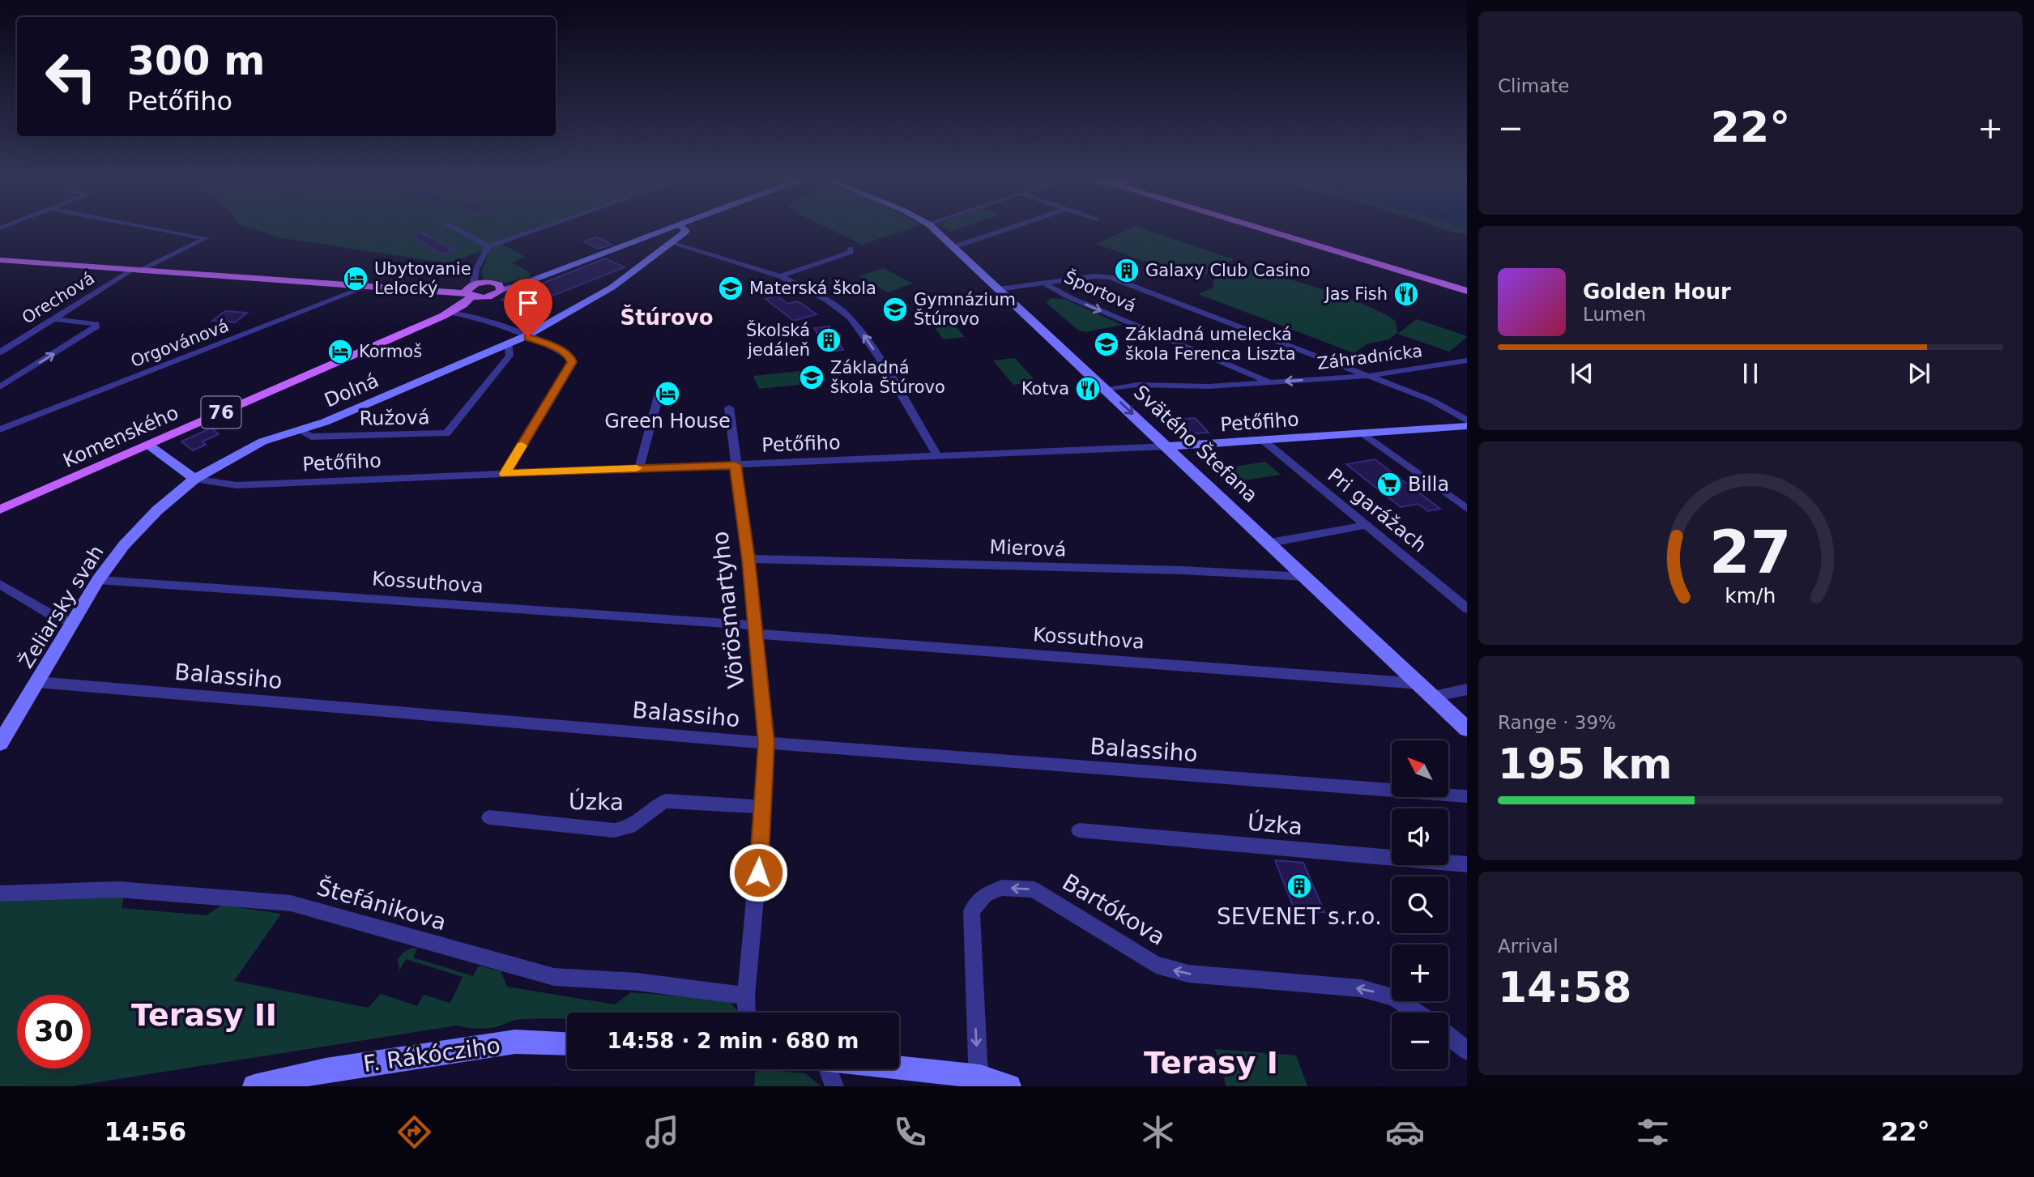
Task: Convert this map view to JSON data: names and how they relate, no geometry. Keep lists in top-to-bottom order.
{
  "streets": {
    "main road": ["76", "Komenského"],
    "street": [
      "Športová",
      "Orechová",
      "Orgovánová",
      "Záhradnícka",
      "Dolná",
      "Ružová",
      "Petőfiho",
      "Svätého Štefana",
      "Pri garážach",
      "Mierová",
      "Kossuthova",
      "Želiarsky svah",
      "Vörösmartyho",
      "Balassiho",
      "Úzka",
      "Štefánikova",
      "Bartókova",
      "F. Rákócziho"
    ]
  },
  "crossings": [
    ["Športová", "Záhradnícka"],
    ["Orechová", "76"],
    ["Orgovánová", "76"],
    ["Záhradnícka", "Svätého Štefana"],
    ["Dolná", "Ružová"],
    ["Dolná", "Petőfiho"],
    ["Dolná", "Želiarsky svah"],
    ["76", "Komenského"],
    ["Petőfiho", "Komenského"],
    ["Petőfiho", "Svätého Štefana"],
    ["Petőfiho", "Pri garážach"],
    ["Petőfiho", "Želiarsky svah"],
    ["Petőfiho", "Vörösmartyho"],
    ["Svätého Štefana", "Mierová"],
    ["Svätého Štefana", "Kossuthova"],
    ["Mierová", "Vörösmartyho"],
    ["Kossuthova", "Želiarsky svah"],
    ["Kossuthova", "Vörösmartyho"],
    ["Želiarsky svah", "Balassiho"],
    ["Vörösmartyho", "Balassiho"],
    ["Vörösmartyho", "Úzka"],
    ["Vörösmartyho", "Štefánikova"]
  ],
  "districts": ["Štúrovo", "Terasy II", "Terasy I"],
  "places": {
    "building": ["Galaxy Club Casino", "Školská jedáleň", "SEVENET s.r.o."],
    "hotel": ["Ubytovanie Lelocký", "Kormoš", "Green House"],
    "school or university": [
      "Materská škola",
      "Gymnázium Štúrovo",
      "Základná umelecká škola Ferenca Liszta",
      "Základná škola Štúrovo"
    ],
    "restaurant": ["Jas Fish", "Kotva"],
    "supermarket": ["Billa"]
  },
  "north": "top left",
  "page": {
    "tile": [
      "Climate",
      ["Range · 39%", "195 km"],
      ["Arrival", "14:58"]
    ],
    "turn": ["300 m", "Petőfiho"],
    "heat": ["−", "22°", "+"],
    "song": ["Golden Hour", "Lumen"],
    "map_buttons": ["+", "−"],
    "limit": "30",
    "trip": "14:58 · 2 min · 680 m",
    "tabs": ["14:56", "22°"],
    "gauge": ["27", "km/h"]
  }
}
